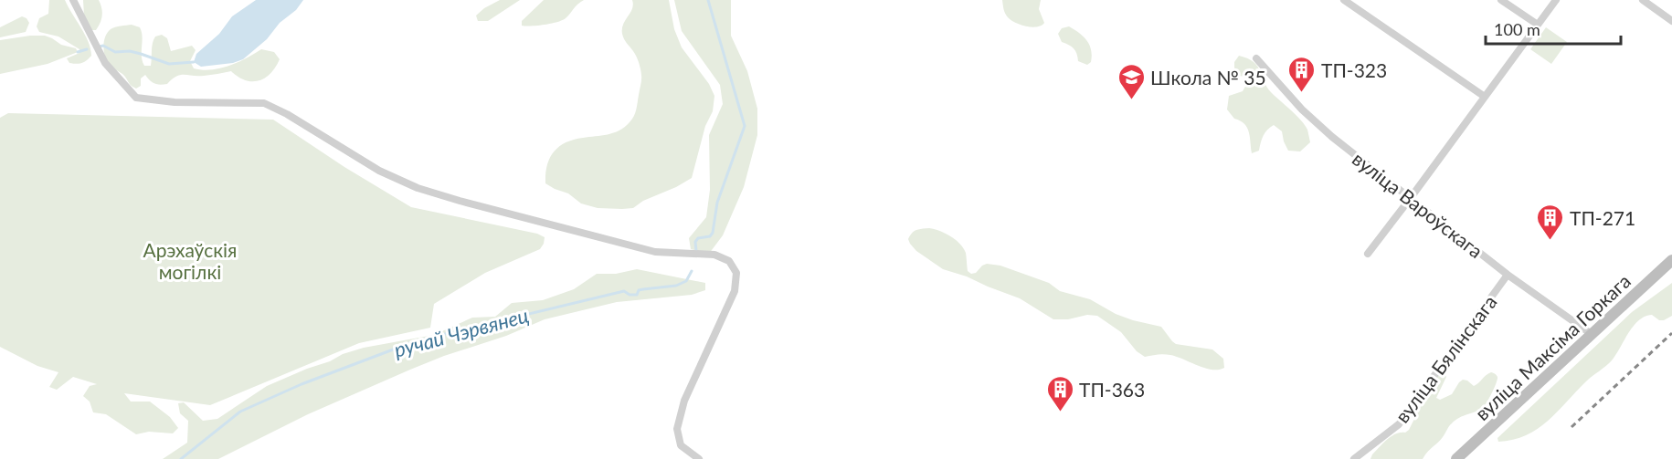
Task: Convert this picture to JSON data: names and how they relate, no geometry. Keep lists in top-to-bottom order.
{
  "streets": {
    "main road": ["вуліца Максіма Горкага"],
    "street": ["вуліца Вароўскага", "вуліца Бялінскага"]
  },
  "crossings": [
    ["вуліца Вароўскага", "вуліца Максіма Горкага"],
    ["вуліца Вароўскага", "вуліца Бялінскага"]
  ],
  "water": ["ручай Чэрвянец"],
  "parks": ["Арэхаўскія могілкі"],
  "places": {
    "building": ["ТП-323", "ТП-271", "ТП-363"],
    "school or university": ["Школа № 35"]
  },
  "scale_bar": "100 m"
}
